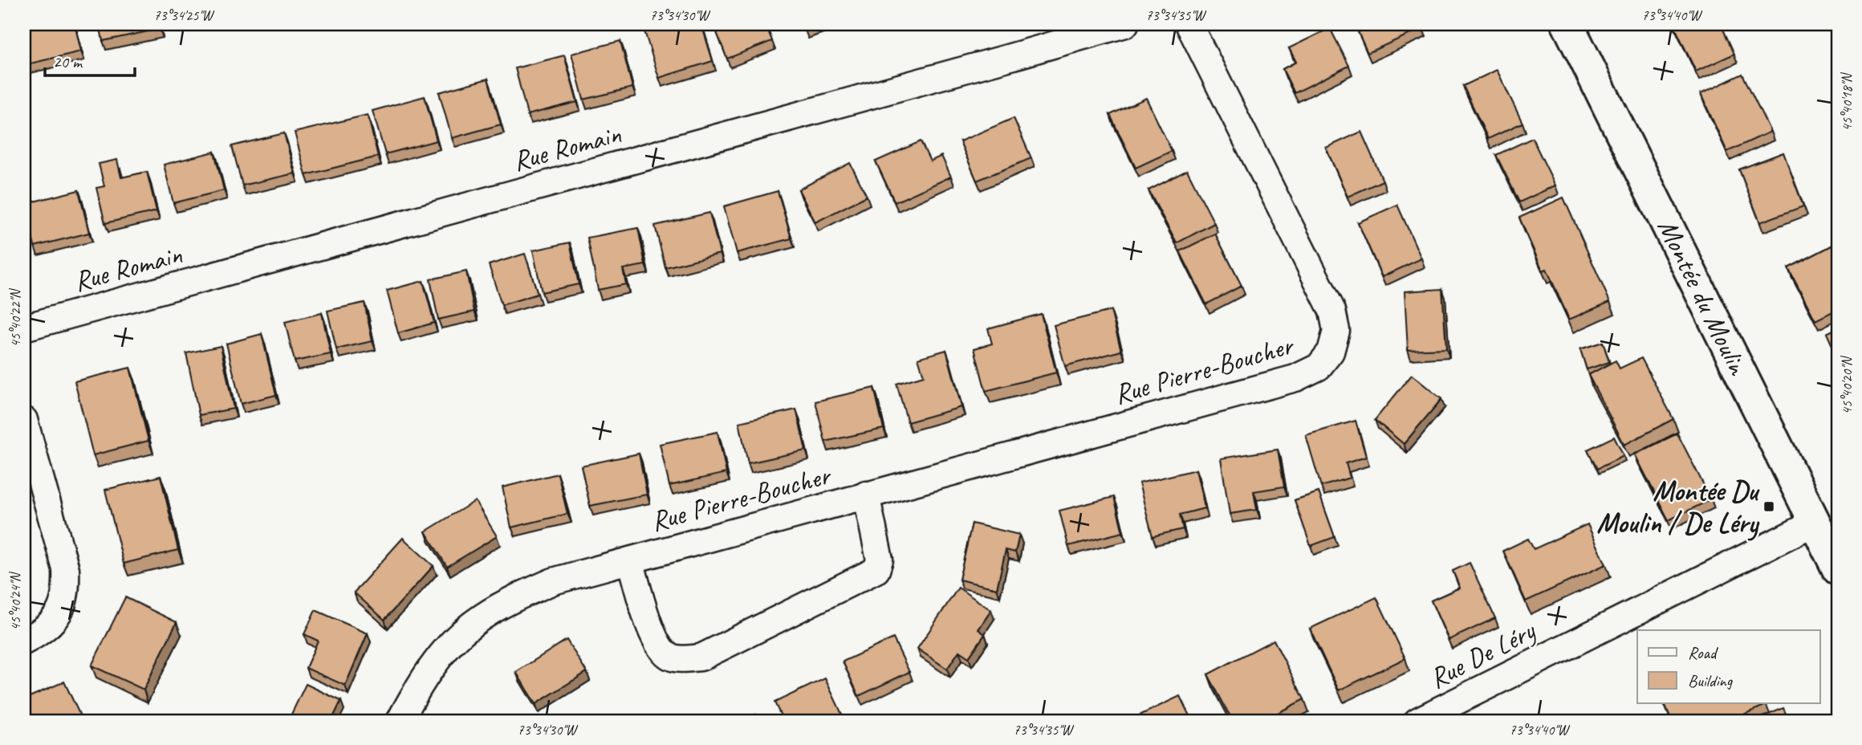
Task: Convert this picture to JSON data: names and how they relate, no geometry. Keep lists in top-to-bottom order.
{
  "streets": {
    "street": [
      "Rue Romain",
      "Montée du Moulin",
      "Rue Pierre-Boucher",
      "Rue De Léry"
    ]
  },
  "crossings": [
    ["Montée du Moulin", "Rue De Léry"]
  ],
  "places": {
    "transit": ["Montée Du Moulin / De Léry"]
  },
  "legend": ["Road", "Building"],
  "scale_bar": "20 m",
  "coordinates": [
    "73°34'25\"W",
    "73°34'30\"W",
    "73°34'35\"W",
    "73°34'40\"W",
    "45°40'18\"N",
    "45°40'22\"N",
    "45°40'20\"N",
    "45°40'24\"N"
  ]
}
